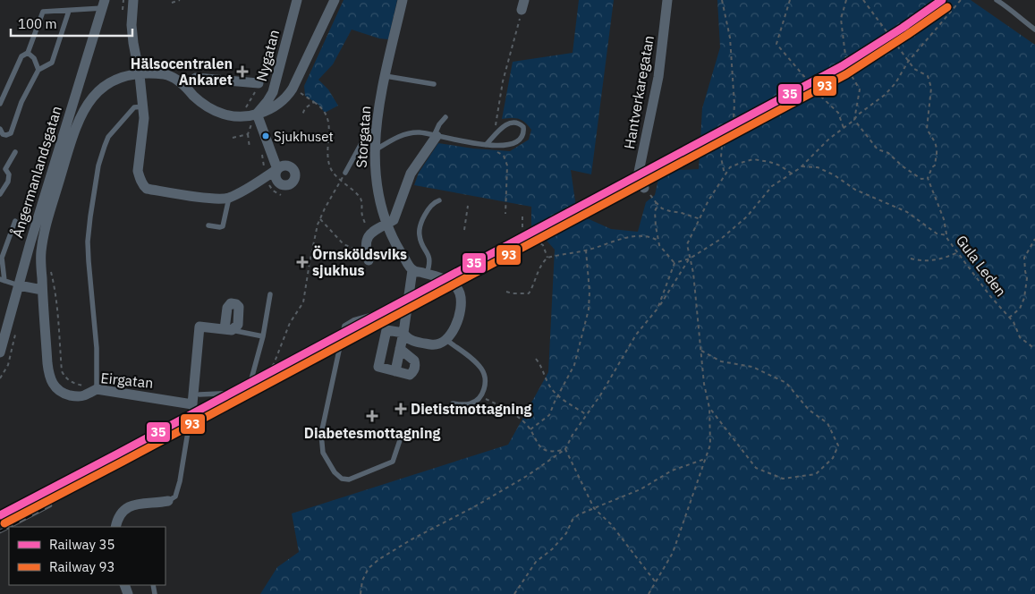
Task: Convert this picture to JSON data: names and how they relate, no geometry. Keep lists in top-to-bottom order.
{
  "streets": {
    "street": [
      "Nygatan",
      "Hantverkaregatan",
      "Storgatan",
      "Ångermanlandsgatan",
      "Eirgatan"
    ],
    "path": ["Gula Leden"]
  },
  "places": {
    "health": [
      "Hälsocentralen Ankaret",
      "Örnsköldsviks sjukhus",
      "Dietistmottagning",
      "Diabetesmottagning"
    ],
    "other": ["Sjukhuset"]
  },
  "lines": ["rail line 35", "rail line 93"],
  "legend": ["Railway 35", "Railway 93"],
  "scale_bar": "100 m"
}
